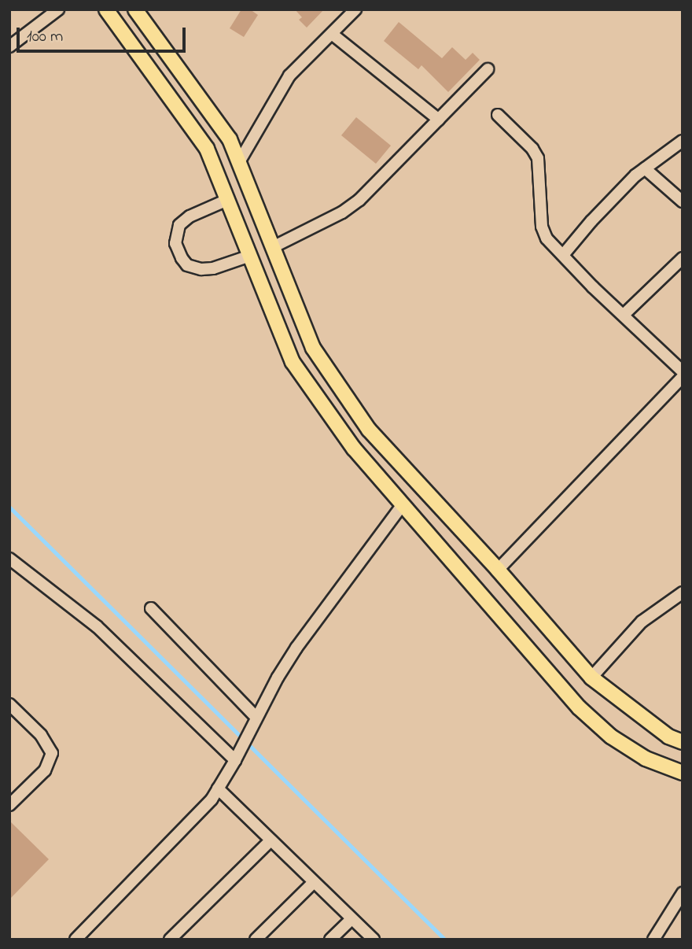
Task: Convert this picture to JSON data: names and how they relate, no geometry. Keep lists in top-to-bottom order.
{
  "scale_bar": "100 m"
}
